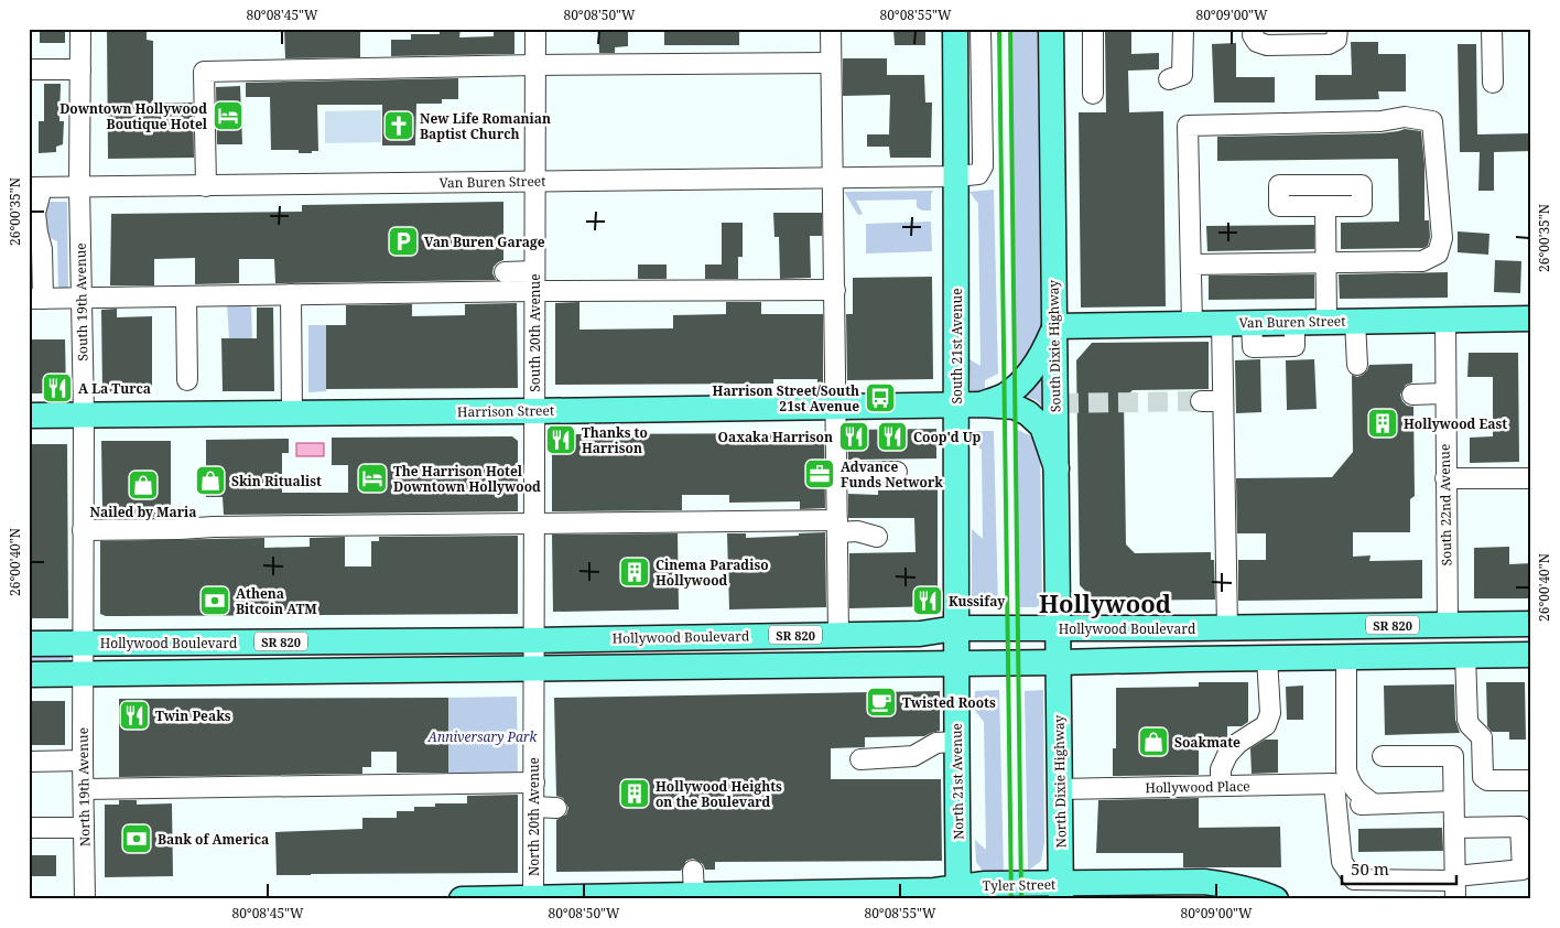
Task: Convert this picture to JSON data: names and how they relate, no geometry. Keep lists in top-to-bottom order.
{
  "streets": {
    "main road": [
      "Van Buren Street",
      "South 21st Avenue",
      "South Dixie Highway",
      "Harrison Street",
      "SR 820",
      "Hollywood Boulevard",
      "North 21st Avenue",
      "North Dixie Highway",
      "Tyler Street"
    ],
    "street": [
      "South 19th Avenue",
      "South 20th Avenue",
      "South 22nd Avenue",
      "North 19th Avenue",
      "Hollywood Place",
      "North 20th Avenue"
    ]
  },
  "crossings": [
    ["Van Buren Street", "South 19th Avenue"],
    ["Van Buren Street", "South 20th Avenue"],
    ["Van Buren Street", "South 21st Avenue"],
    ["Van Buren Street", "South Dixie Highway"],
    ["Van Buren Street", "Harrison Street"],
    ["Van Buren Street", "South 22nd Avenue"],
    ["South 19th Avenue", "Harrison Street"],
    ["South 19th Avenue", "Hollywood Boulevard"],
    ["South 19th Avenue", "North 19th Avenue"],
    ["South 20th Avenue", "Harrison Street"],
    ["South 20th Avenue", "Hollywood Boulevard"],
    ["South 20th Avenue", "North 20th Avenue"],
    ["South 21st Avenue", "Harrison Street"],
    ["South 21st Avenue", "Hollywood Boulevard"],
    ["South 21st Avenue", "North 21st Avenue"],
    ["South Dixie Highway", "Harrison Street"],
    ["South Dixie Highway", "Hollywood Boulevard"],
    ["South Dixie Highway", "North Dixie Highway"],
    ["South 22nd Avenue", "Hollywood Boulevard"],
    ["Hollywood Boulevard", "North 21st Avenue"],
    ["Hollywood Boulevard", "North Dixie Highway"],
    ["Hollywood Boulevard", "North 19th Avenue"],
    ["Hollywood Boulevard", "North 20th Avenue"],
    ["North 21st Avenue", "Tyler Street"],
    ["North Dixie Highway", "Hollywood Place"],
    ["North Dixie Highway", "Tyler Street"],
    ["North 20th Avenue", "Tyler Street"]
  ],
  "districts": ["Hollywood"],
  "parks": ["Anniversary Park"],
  "places": {
    "hotel": ["Downtown Hollywood Boutique Hotel", "The Harrison Hotel Downtown Hollywood"],
    "church": ["New Life Romanian Baptist Church"],
    "parking": ["Van Buren Garage"],
    "restaurant": [
      "A La Turca",
      "Oaxaka Harrison",
      "Coop'd Up",
      "Thanks to Harrison",
      "Kussifay",
      "Twin Peaks"
    ],
    "bus stop": ["Harrison Street/South 21st Avenue"],
    "building": ["Hollywood East", "Cinema Paradiso Hollywood", "Hollywood Heights on the Boulevard"],
    "office": ["Advance Funds Network"],
    "shop": ["Skin Ritualist", "Nailed by Maria", "Soakmate"],
    "bank": ["Athena Bitcoin ATM", "Bank of America"],
    "cafe": ["Twisted Roots"]
  },
  "scale_bar": "50 m",
  "coordinates": [
    "80°08'45\"W",
    "80°08'50\"W",
    "80°08'55\"W",
    "80°09'00\"W",
    "26°00'35\"N",
    "26°00'40\"N"
  ]
}
